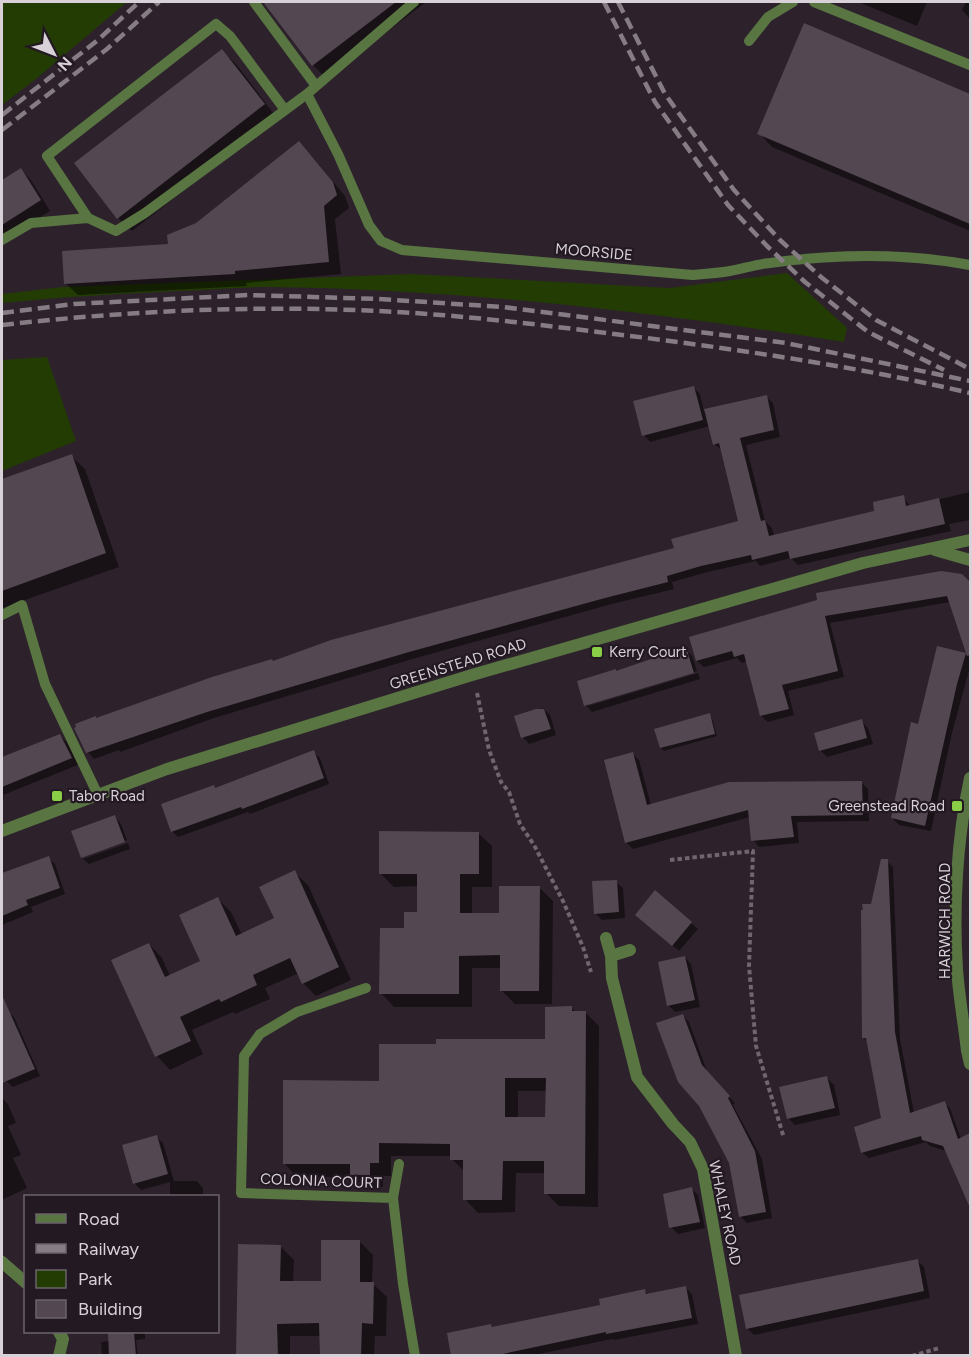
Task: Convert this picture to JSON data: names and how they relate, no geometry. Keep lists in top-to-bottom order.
{
  "streets": {
    "street": ["GREENSTEAD ROAD", "HARWICH ROAD", "WHALEY ROAD"],
    "lane": ["MOORSIDE", "COLONIA COURT"]
  },
  "places": {
    "transit": ["Kerry Court", "Tabor Road", "Greenstead Road"]
  },
  "legend": [
    "Road",
    "Railway",
    "Park",
    "Building"
  ],
  "north": "bottom right"
}
